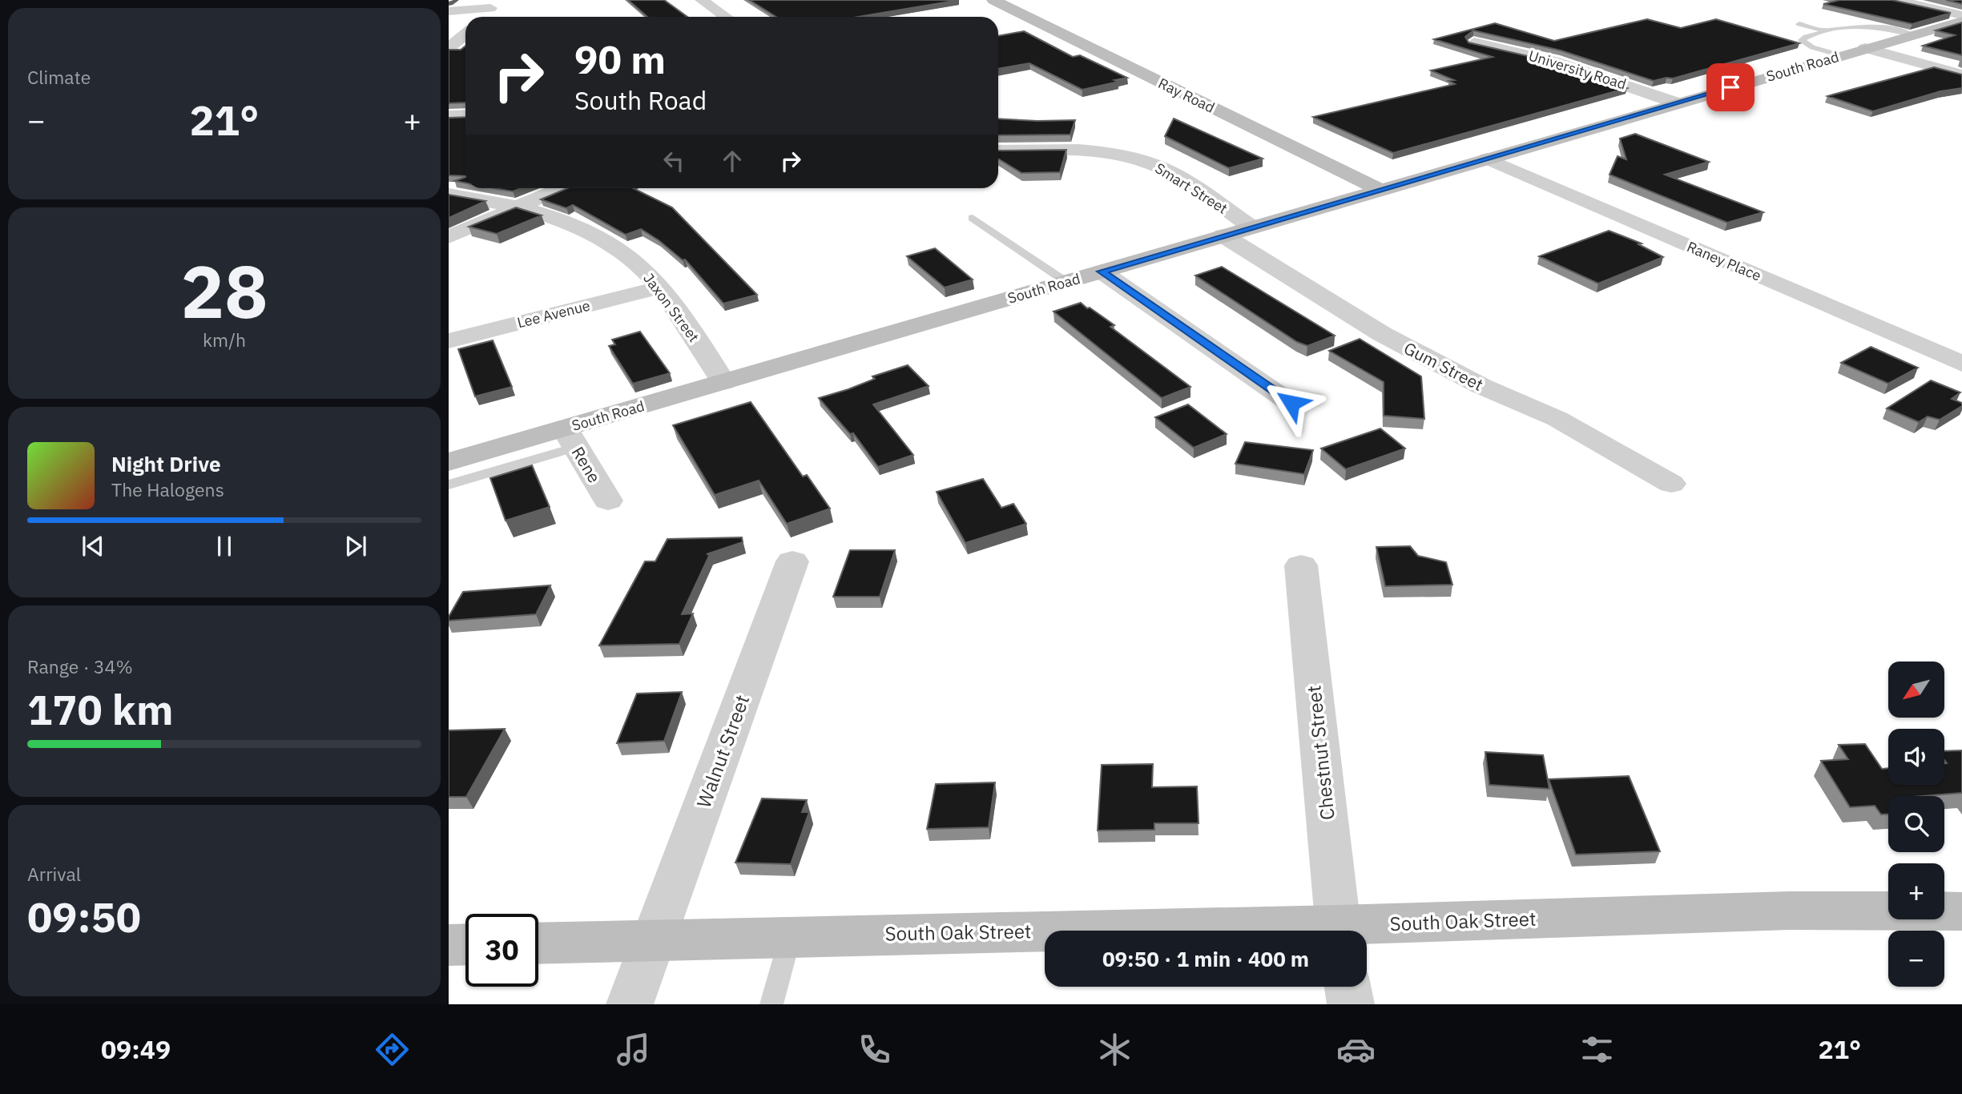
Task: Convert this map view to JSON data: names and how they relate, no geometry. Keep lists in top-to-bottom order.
{
  "streets": {
    "street": [
      "South Road",
      "University Road",
      "Ray Road",
      "Smart Street",
      "Raney Place",
      "Jaxon Street",
      "Lee Avenue",
      "Gum Street",
      "Rene",
      "Walnut Street",
      "Chestnut Street",
      "South Oak Street"
    ]
  },
  "crossings": [
    ["South Road", "University Road"],
    ["South Road", "Ray Road"],
    ["South Road", "Smart Street"],
    ["South Road", "Raney Place"],
    ["South Road", "Jaxon Street"],
    ["South Road", "Gum Street"],
    ["South Road", "Rene"],
    ["Jaxon Street", "Lee Avenue"],
    ["Walnut Street", "South Oak Street"]
  ],
  "north": "bottom left",
  "page": {
    "tile": [
      "Climate",
      ["28", "km/h"],
      ["Range · 34%", "170 km"],
      ["Arrival", "09:50"]
    ],
    "turn": ["90 m", "South Road"],
    "heat": ["−", "21°", "+"],
    "song": ["Night Drive", "The Halogens"],
    "map_buttons": ["+", "−"],
    "limit": "30",
    "trip": "09:50 · 1 min · 400 m",
    "tabs": ["09:49", "21°"]
  }
}
